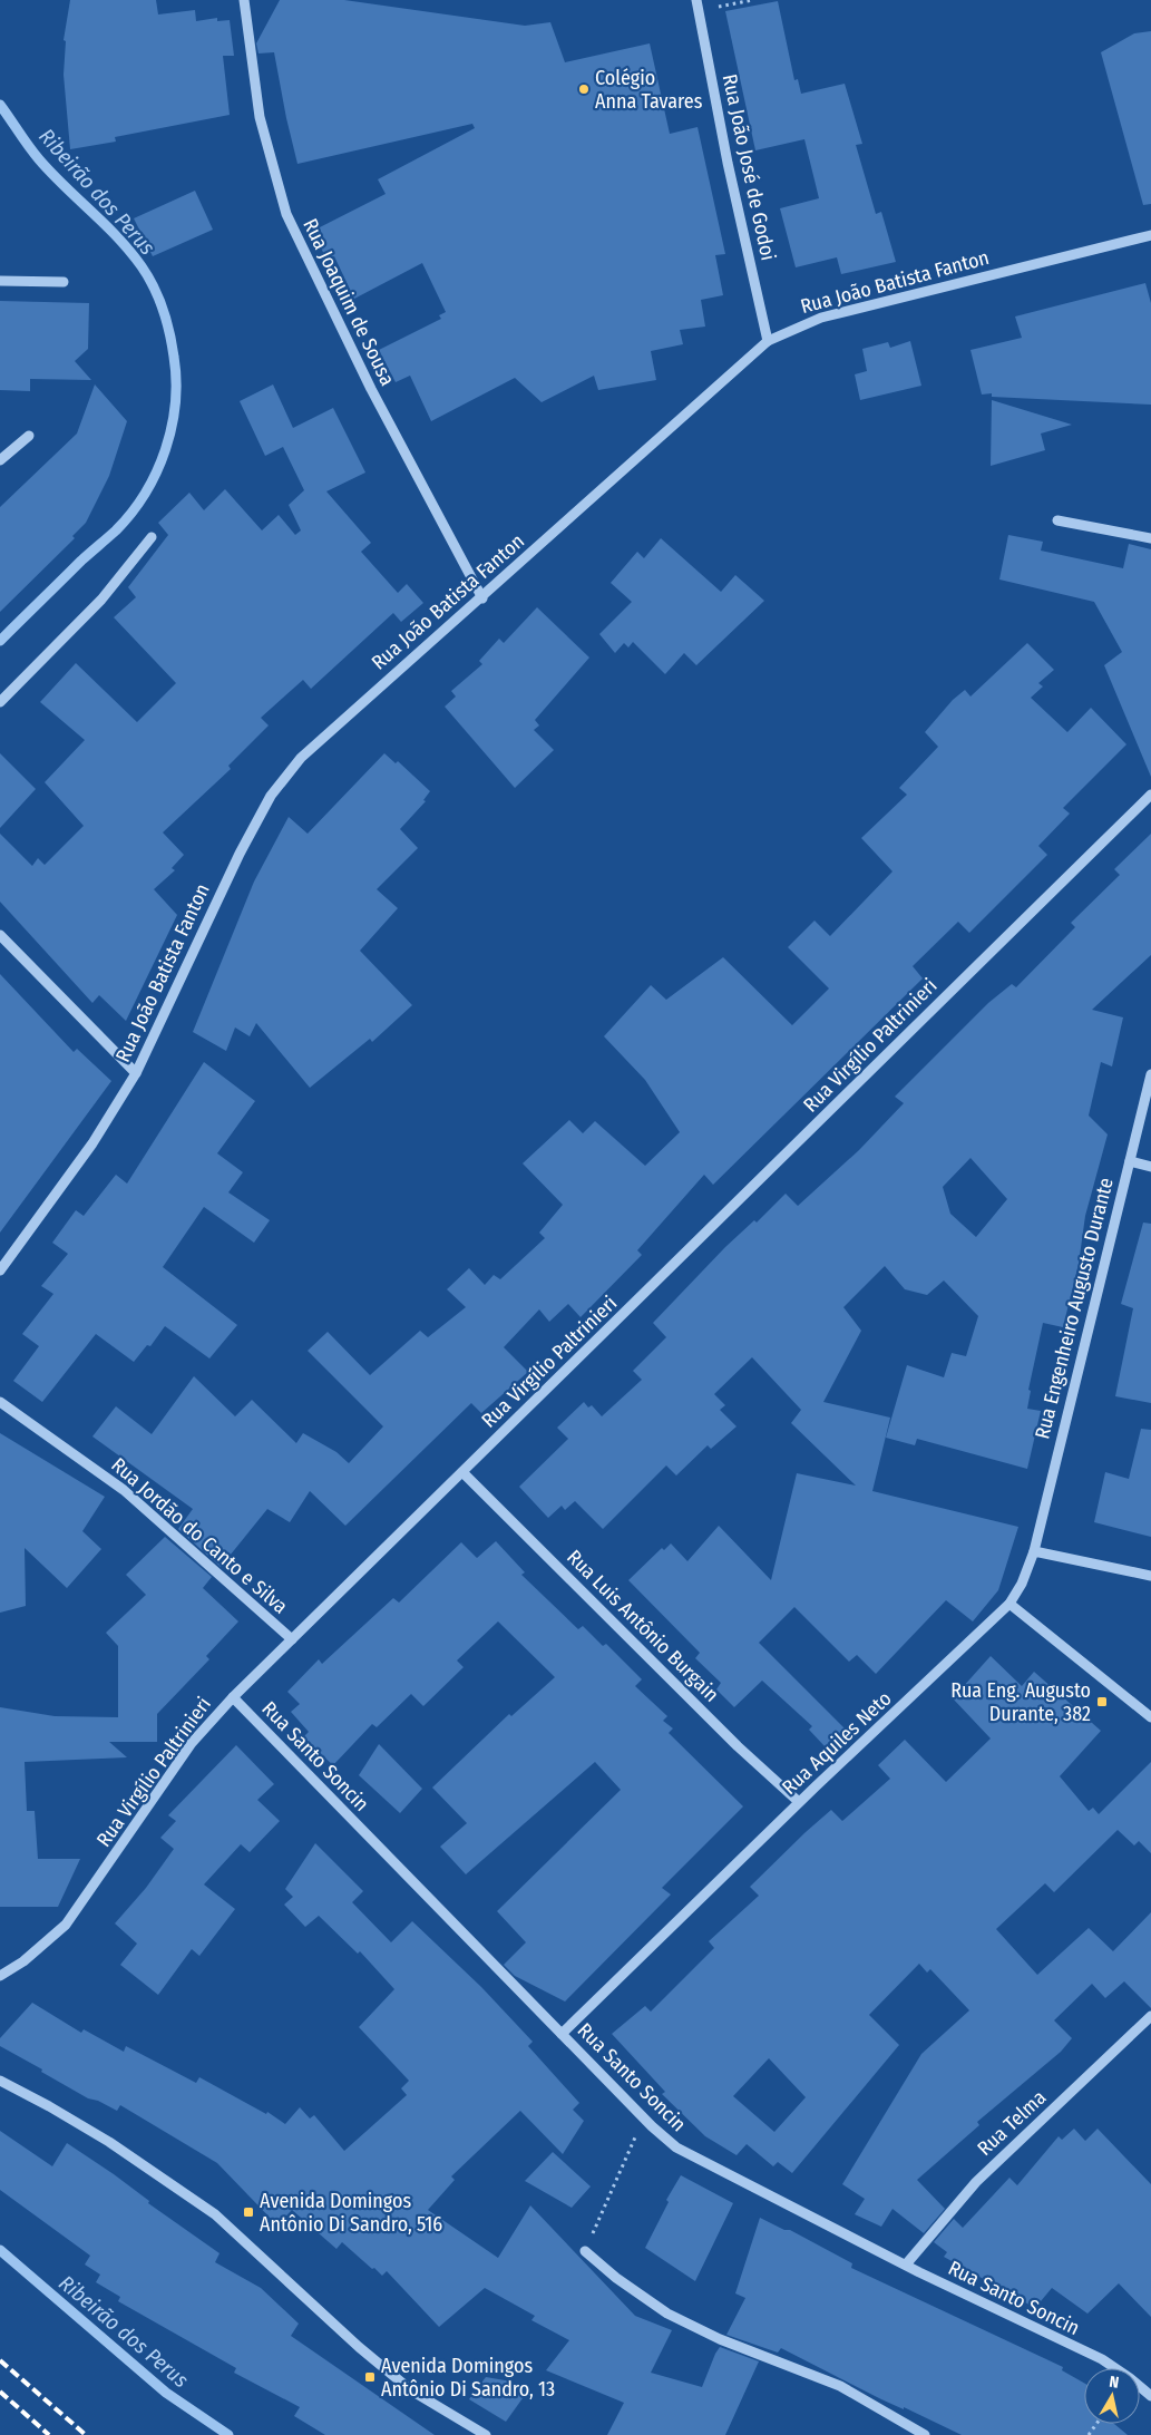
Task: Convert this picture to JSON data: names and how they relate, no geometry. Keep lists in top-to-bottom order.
{
  "streets": {
    "street": [
      "Rua João José de Godoi",
      "Rua João Batista Fanton",
      "Rua Joaquim de Sousa",
      "Rua Virgílio Paltrinieri",
      "Rua Engenheiro Augusto Durante",
      "Rua Jordão do Canto e Silva",
      "Rua Luis Antônio Burgain",
      "Rua Aquiles Neto",
      "Rua Santo Soncin",
      "Rua Telma"
    ]
  },
  "crossings": [
    ["Rua João José de Godoi", "Rua João Batista Fanton"],
    ["Rua João Batista Fanton", "Rua Joaquim de Sousa"],
    ["Rua Virgílio Paltrinieri", "Rua Jordão do Canto e Silva"],
    ["Rua Virgílio Paltrinieri", "Rua Luis Antônio Burgain"],
    ["Rua Virgílio Paltrinieri", "Rua Santo Soncin"],
    ["Rua Engenheiro Augusto Durante", "Rua Aquiles Neto"],
    ["Rua Luis Antônio Burgain", "Rua Aquiles Neto"],
    ["Rua Aquiles Neto", "Rua Santo Soncin"],
    ["Rua Santo Soncin", "Rua Telma"]
  ],
  "water": ["Ribeirão dos Perus"],
  "places": {
    "other": ["Colégio Anna Tavares"],
    "transit": ["Rua Eng. Augusto Durante, 382", "Avenida Domingos Antônio Di Sandro, 516", "Avenida Domingos Antônio Di Sandro, 13"]
  },
  "north": "top"
}
